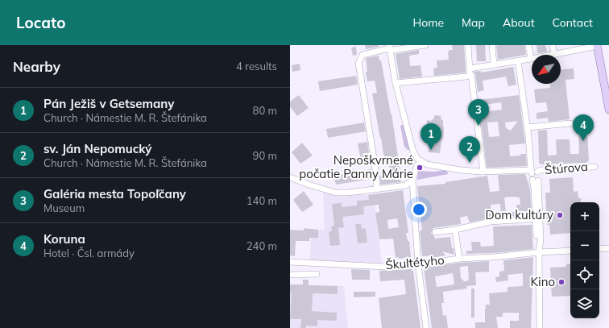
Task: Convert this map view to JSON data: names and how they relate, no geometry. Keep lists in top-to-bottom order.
{
  "streets": {
    "street": ["Štúrova", "Škultétyho"]
  },
  "places": ["Nepoškvrnené počatie Panny Márie", "Dom kultúry", "Kino"],
  "north": "bottom left",
  "page": {
    "header": "Locato",
    "nav": [
      "Home",
      "Map",
      "About",
      "Contact"
    ],
    "heading": ["Nearby", "4 results"],
    "list": [
      {
        "mark": "1",
        "name": "Pán Ježiš v Getsemany",
        "note": "Church · Námestie M. R. Štefánika",
        "value": "80 m"
      },
      {
        "mark": "2",
        "name": "sv. Ján Nepomucký",
        "note": "Church · Námestie M. R. Štefánika",
        "value": "90 m"
      },
      {
        "mark": "3",
        "name": "Galéria mesta Topoľčany",
        "note": "Museum",
        "value": "140 m"
      },
      {
        "mark": "4",
        "name": "Koruna",
        "note": "Hotel · Čsl. armády",
        "value": "240 m"
      }
    ],
    "pins": [
      "3",
      "4",
      "1",
      "2"
    ],
    "map_buttons": ["+", "−"]
  }
}
